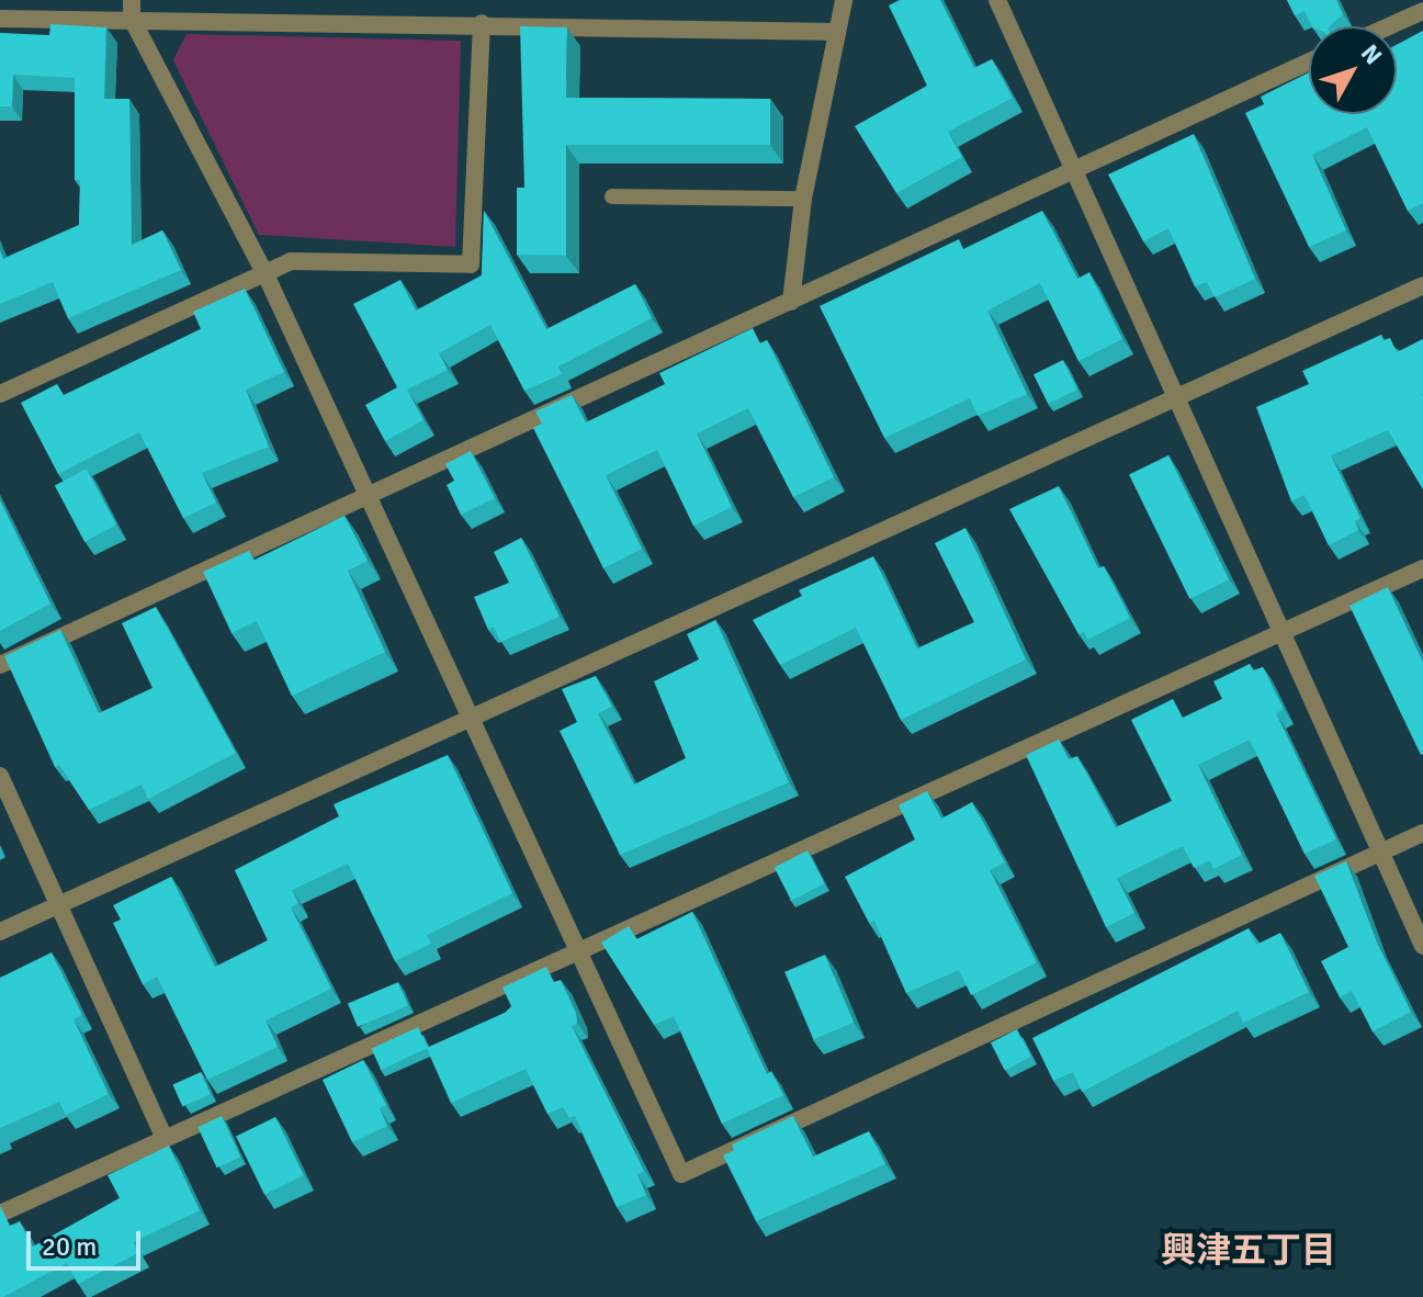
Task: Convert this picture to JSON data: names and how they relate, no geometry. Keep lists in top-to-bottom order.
{
  "districts": ["興津五丁目"],
  "scale_bar": "20 m",
  "north": "top right"
}
